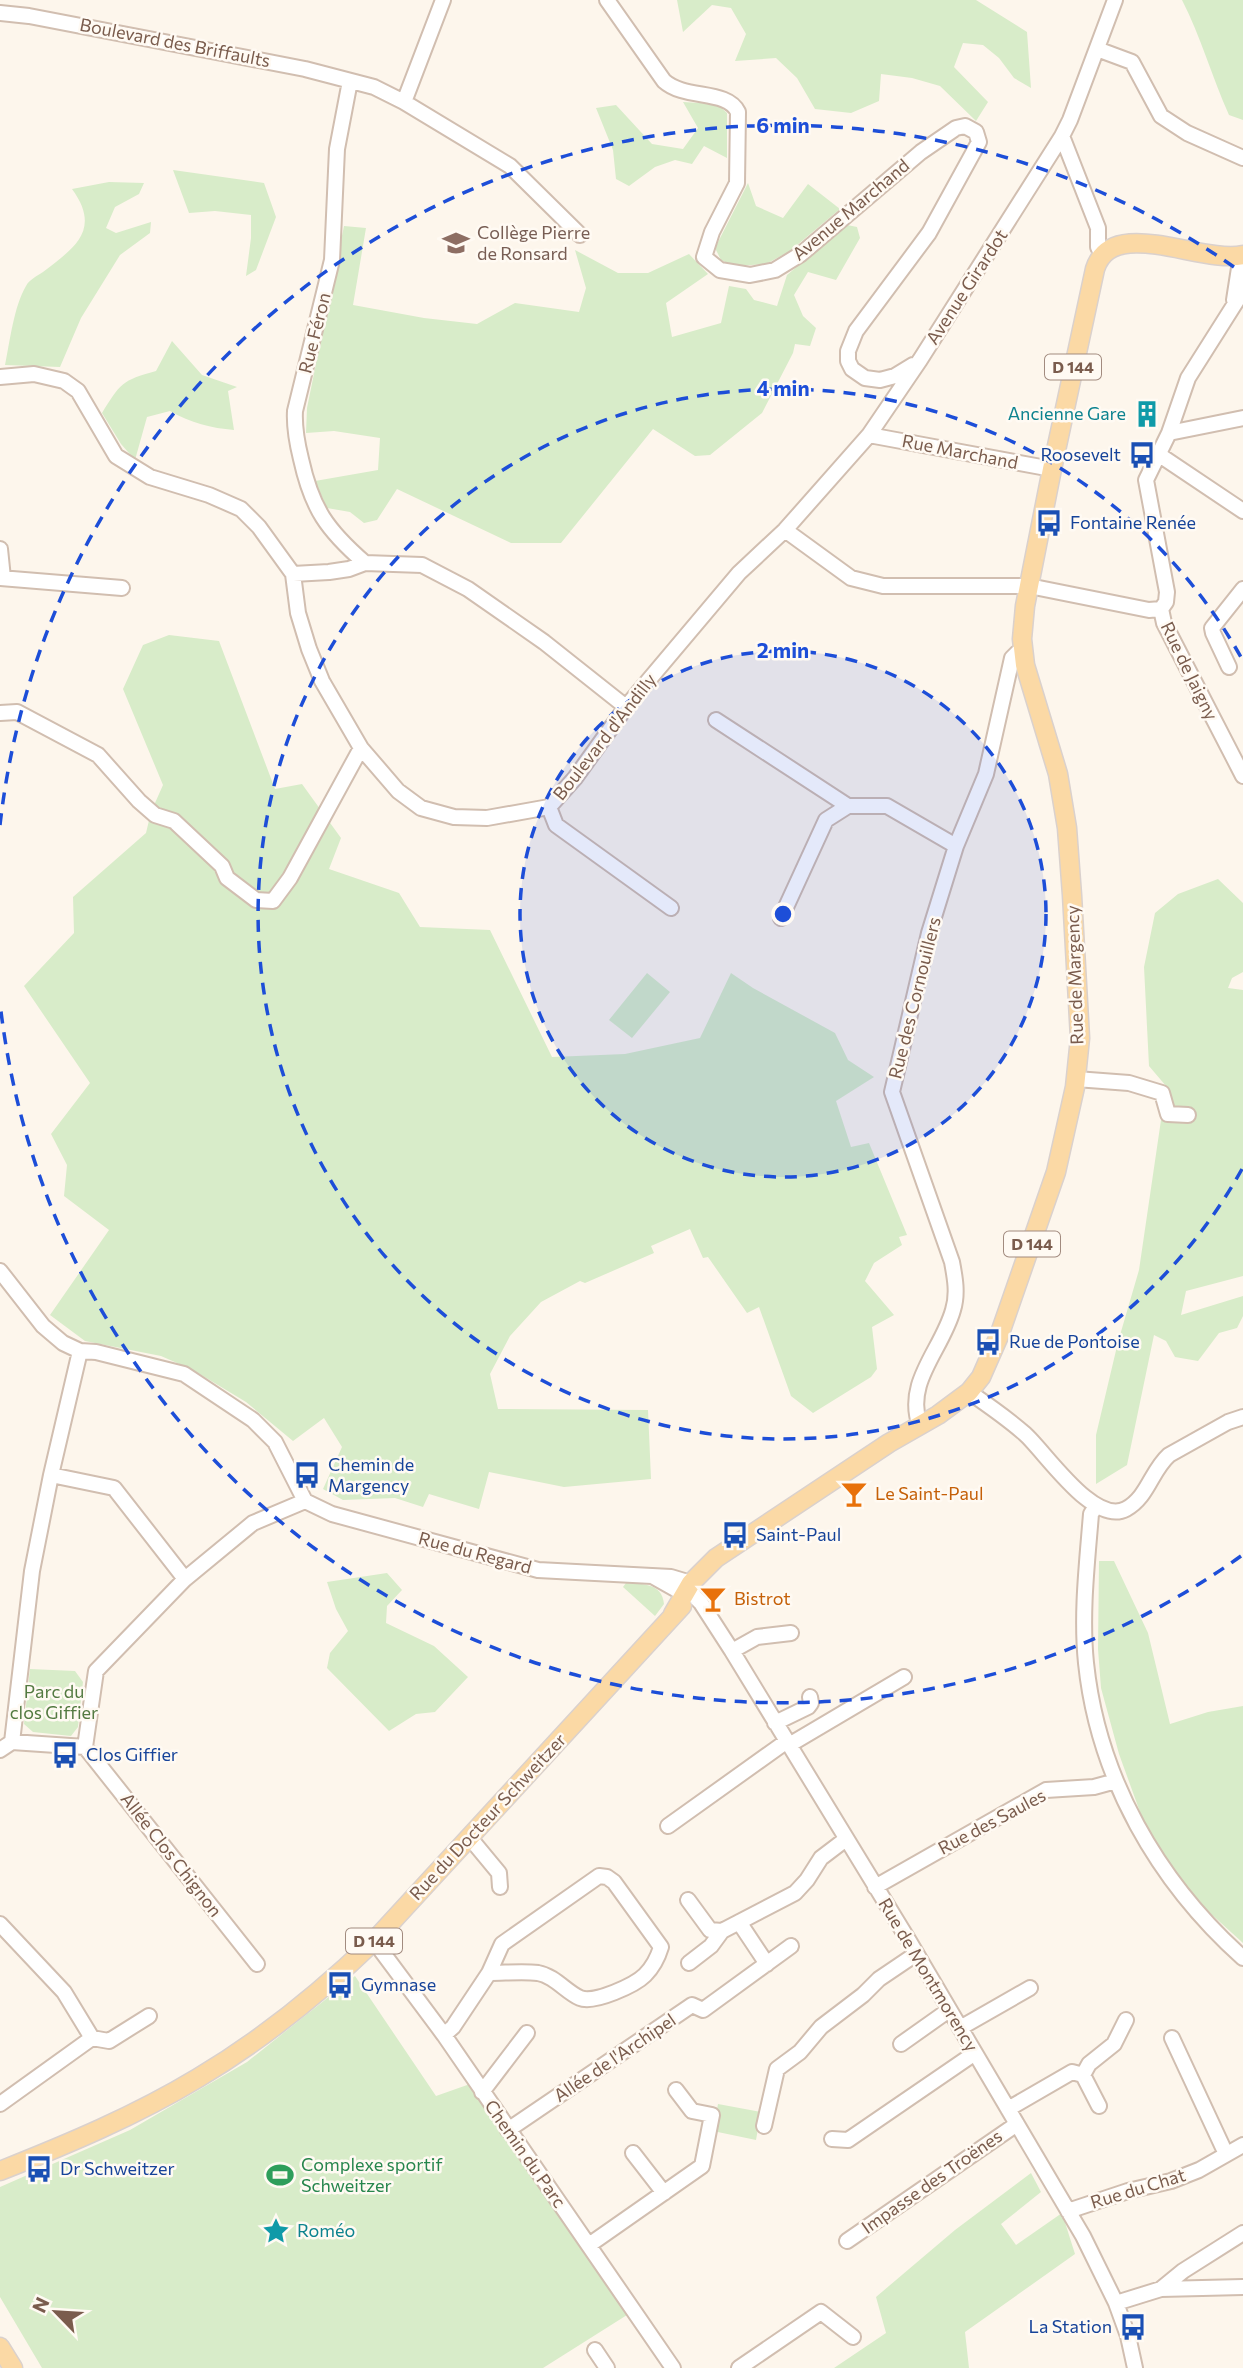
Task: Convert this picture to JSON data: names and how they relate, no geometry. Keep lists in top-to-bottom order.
{
  "streets": {
    "main road": ["D 144", "Rue de Margency", "Rue du Docteur Schweitzer"],
    "street": [
      "Boulevard des Briffaults",
      "Avenue Marchand",
      "Avenue Girardot",
      "Rue Féron",
      "Rue Marchand",
      "Rue de Jaigny",
      "Boulevard d'Andilly",
      "Rue des Cornouillers",
      "Rue du Regard",
      "Rue des Saules",
      "Allée Clos Chignon",
      "Rue de Montmorency",
      "Allée de l'Archipel",
      "Chemin du Parc",
      "Impasse des Troënes",
      "Rue du Chat"
    ]
  },
  "crossings": [
    ["Boulevard des Briffaults", "Rue Féron"],
    ["Avenue Marchand", "Avenue Girardot"],
    ["Avenue Girardot", "Rue Marchand"],
    ["Avenue Girardot", "Boulevard d'Andilly"],
    ["D 144", "Rue Marchand"],
    ["D 144", "Rue de Jaigny"],
    ["D 144", "Rue de Margency"],
    ["D 144", "Rue des Cornouillers"],
    ["D 144", "Rue du Regard"],
    ["D 144", "Rue du Docteur Schweitzer"],
    ["D 144", "Rue de Montmorency"],
    ["Rue de Jaigny", "Rue de Margency"],
    ["Rue de Margency", "Rue des Cornouillers"],
    ["Rue du Regard", "Rue du Docteur Schweitzer"],
    ["Rue du Regard", "Rue de Montmorency"],
    ["Rue du Docteur Schweitzer", "Rue de Montmorency"],
    ["Rue du Docteur Schweitzer", "Chemin du Parc"],
    ["Rue des Saules", "Rue de Montmorency"],
    ["Rue de Montmorency", "Impasse des Troënes"],
    ["Rue de Montmorency", "Rue du Chat"],
    ["Allée de l'Archipel", "Chemin du Parc"]
  ],
  "parks": ["Parc du clos Giffier"],
  "places": {
    "school or university": ["Collège Pierre de Ronsard"],
    "building": ["Ancienne Gare"],
    "bus stop": [
      "Roosevelt",
      "Fontaine Renée",
      "Rue de Pontoise",
      "Chemin de Margency",
      "Saint-Paul",
      "Clos Giffier",
      "Gymnase",
      "Dr Schweitzer",
      "La Station"
    ],
    "bar": ["Le Saint-Paul", "Bistrot"],
    "sports": ["Complexe sportif Schweitzer"],
    "place": ["Roméo"]
  },
  "north": "top left",
  "rings": ["6 min", "4 min", "2 min"]
}
